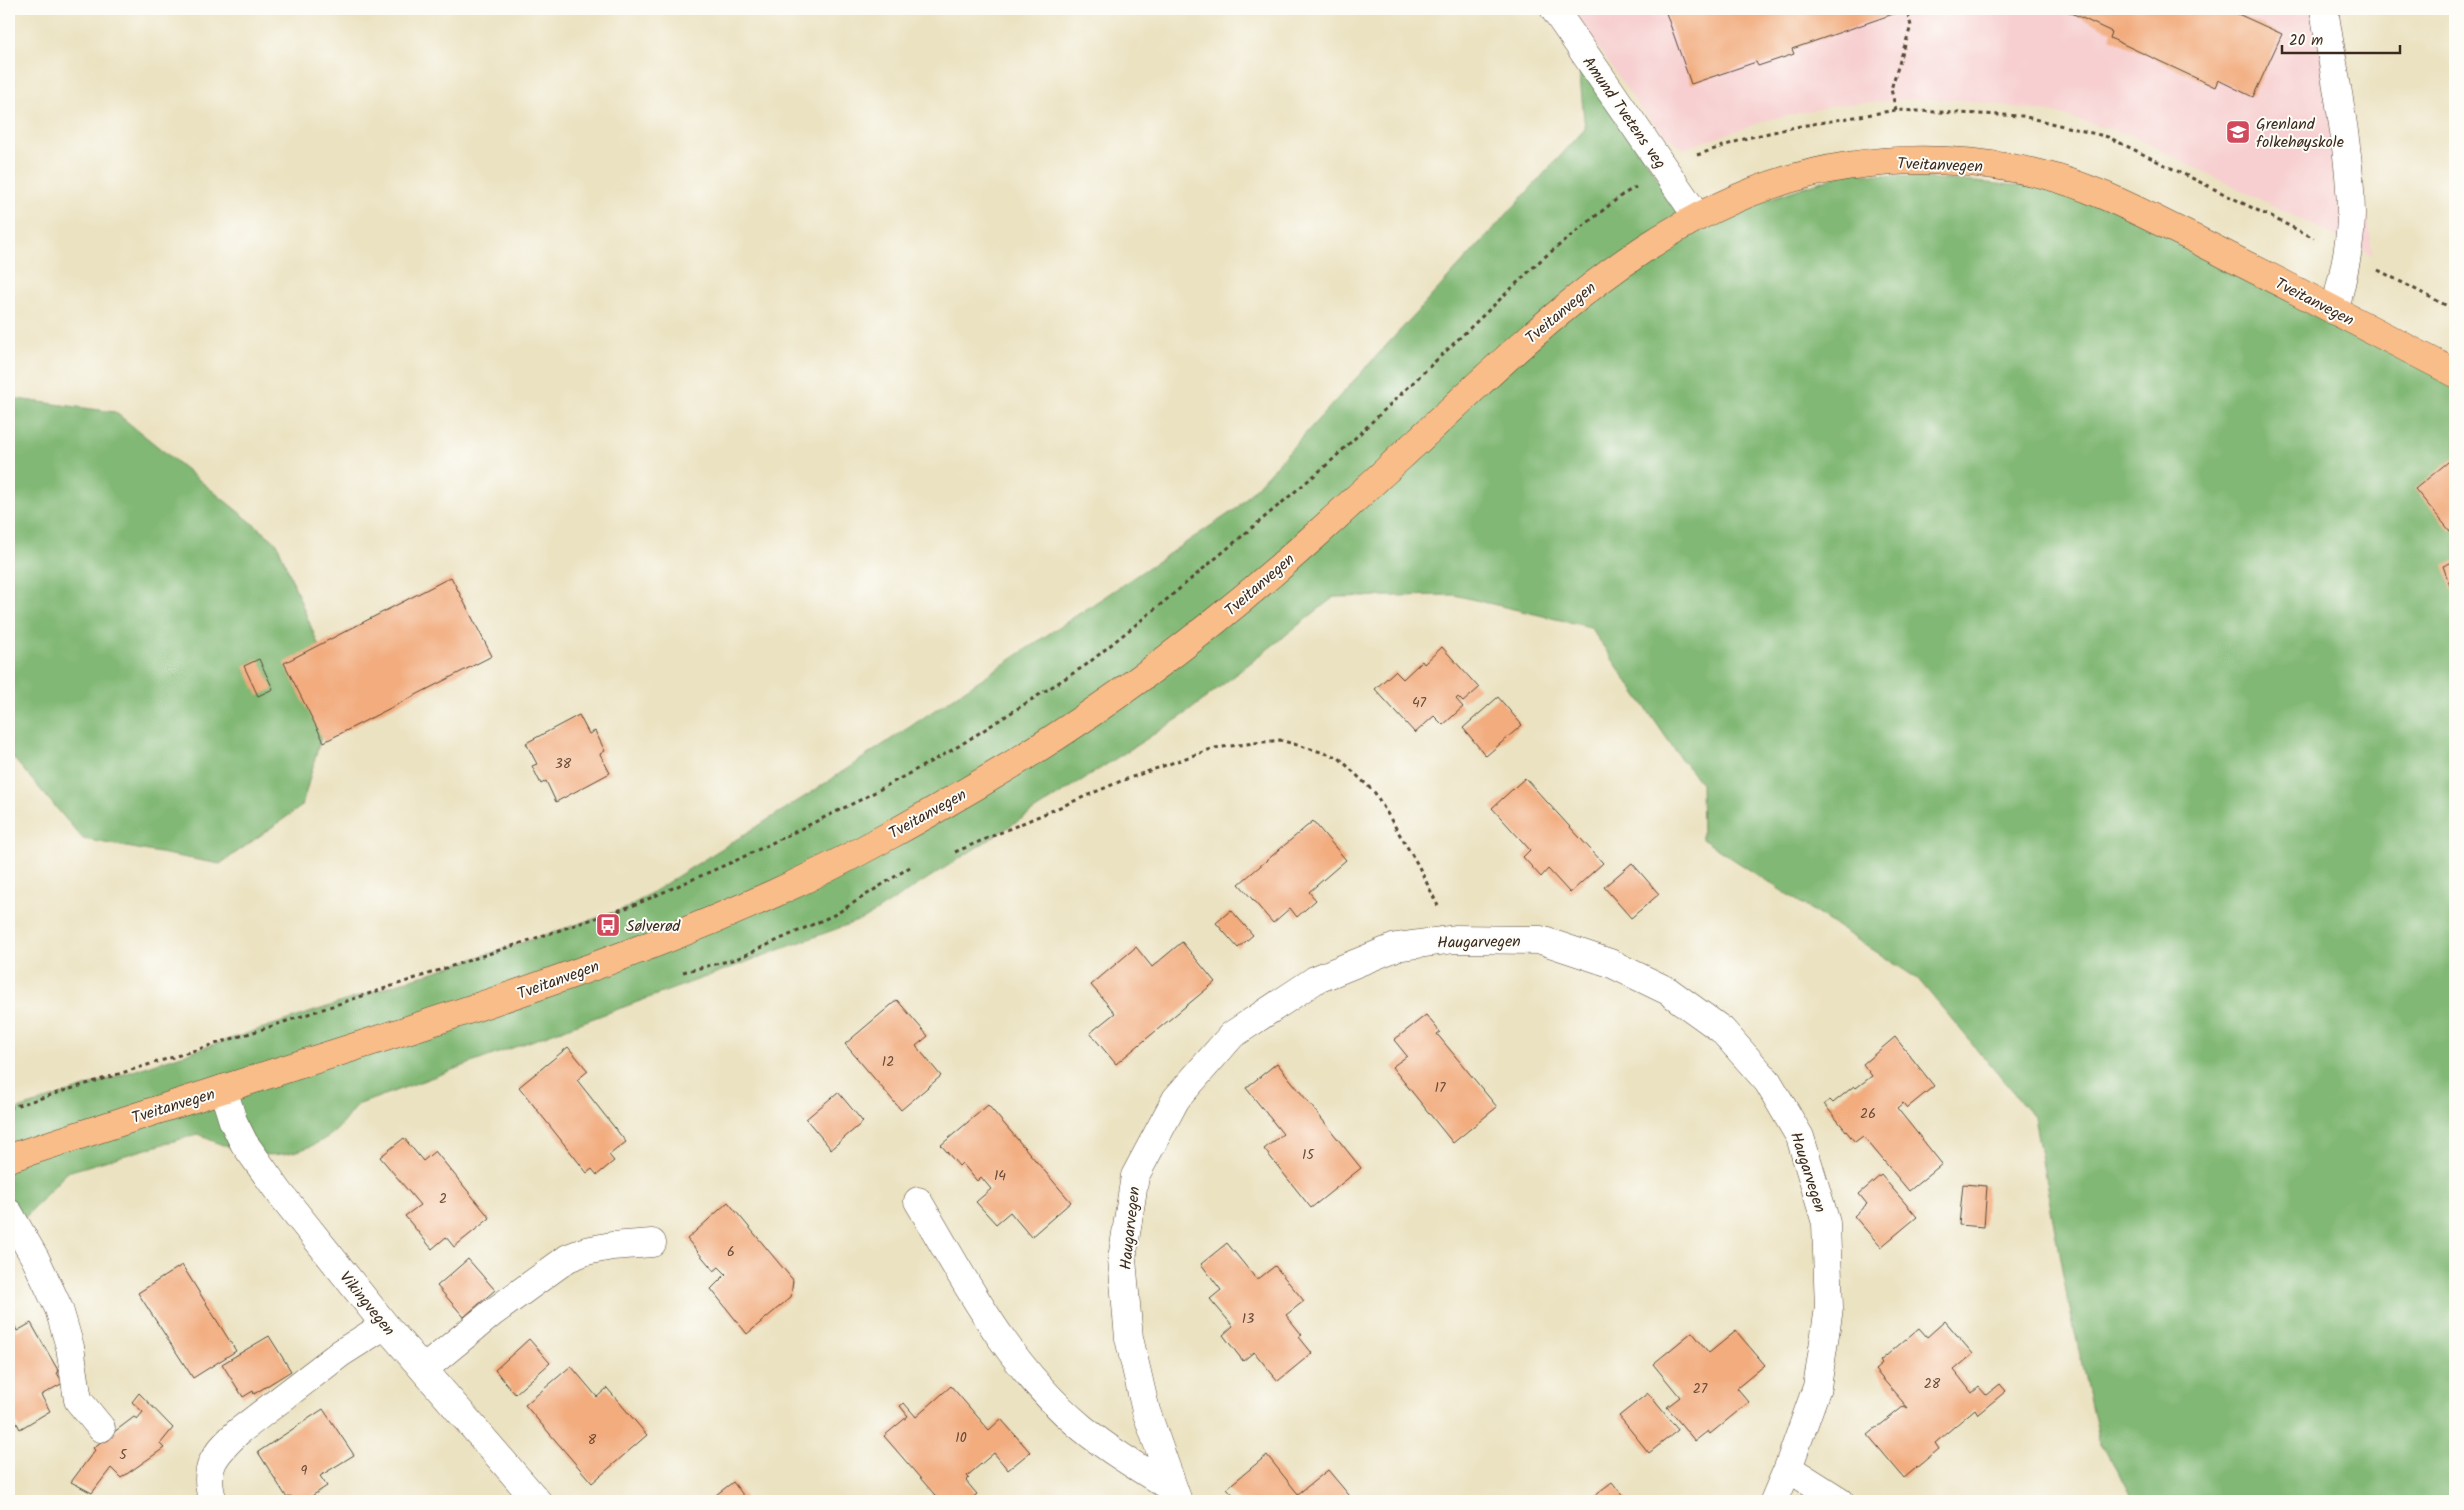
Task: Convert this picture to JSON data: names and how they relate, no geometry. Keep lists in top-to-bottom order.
{
  "streets": {
    "main road": ["Tveitanvegen"],
    "street": ["Amund Tvetens veg", "Haugarvegen", "Vikingvegen"]
  },
  "crossings": [
    ["Amund Tvetens veg", "Tveitanvegen"],
    ["Tveitanvegen", "Vikingvegen"]
  ],
  "places": {
    "school or university": ["Grenland folkehøyskole"],
    "bus stop": ["Sølverød"]
  },
  "house_numbers": [
    "47",
    "38",
    "12",
    "17",
    "26",
    "15",
    "14",
    "2",
    "6",
    "13",
    "28",
    "27",
    "10",
    "8",
    "5",
    "9"
  ],
  "scale_bar": "20 m"
}
